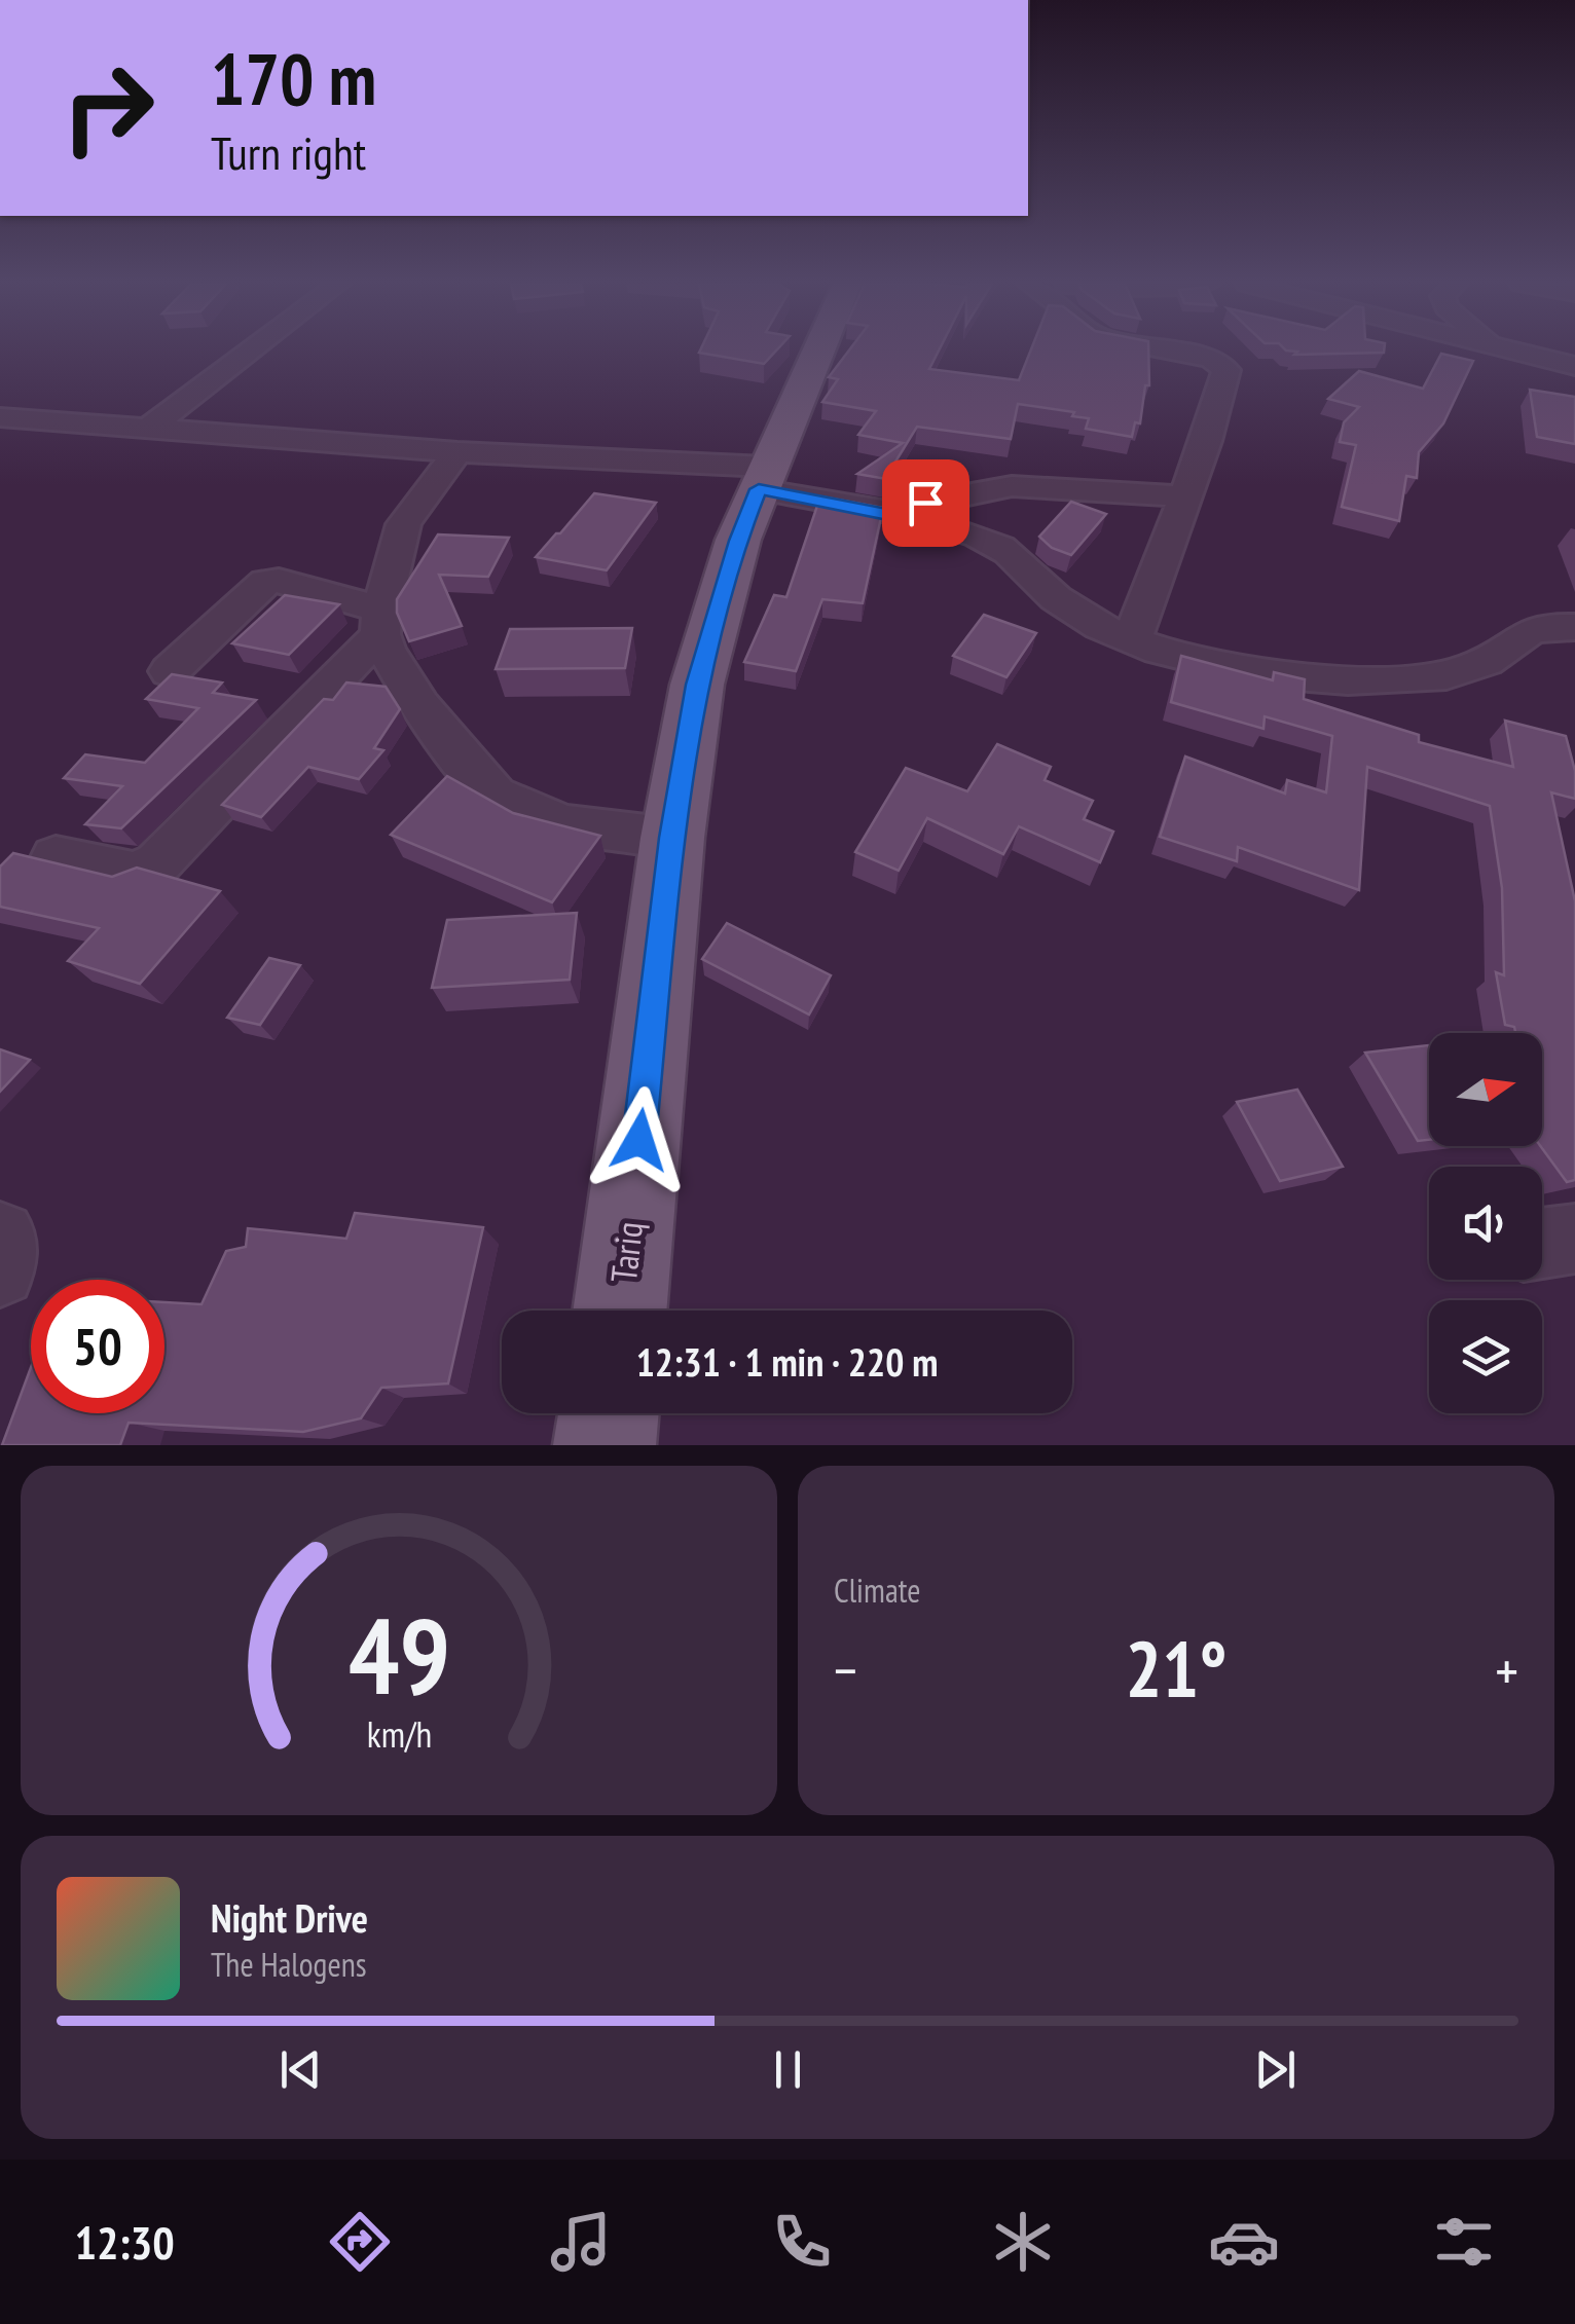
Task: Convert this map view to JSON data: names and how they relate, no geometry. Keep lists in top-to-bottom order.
{
  "streets": {
    "main road": ["Tariq"]
  },
  "north": "right",
  "page": {
    "turn": ["170 m", "Turn right"],
    "limit": "50",
    "trip": "12:31 · 1 min · 220 m",
    "tile": "Climate",
    "heat": ["−", "21°", "+"],
    "song": ["Night Drive", "The Halogens"],
    "tabs": "12:30",
    "gauge": ["49", "km/h"]
  }
}
